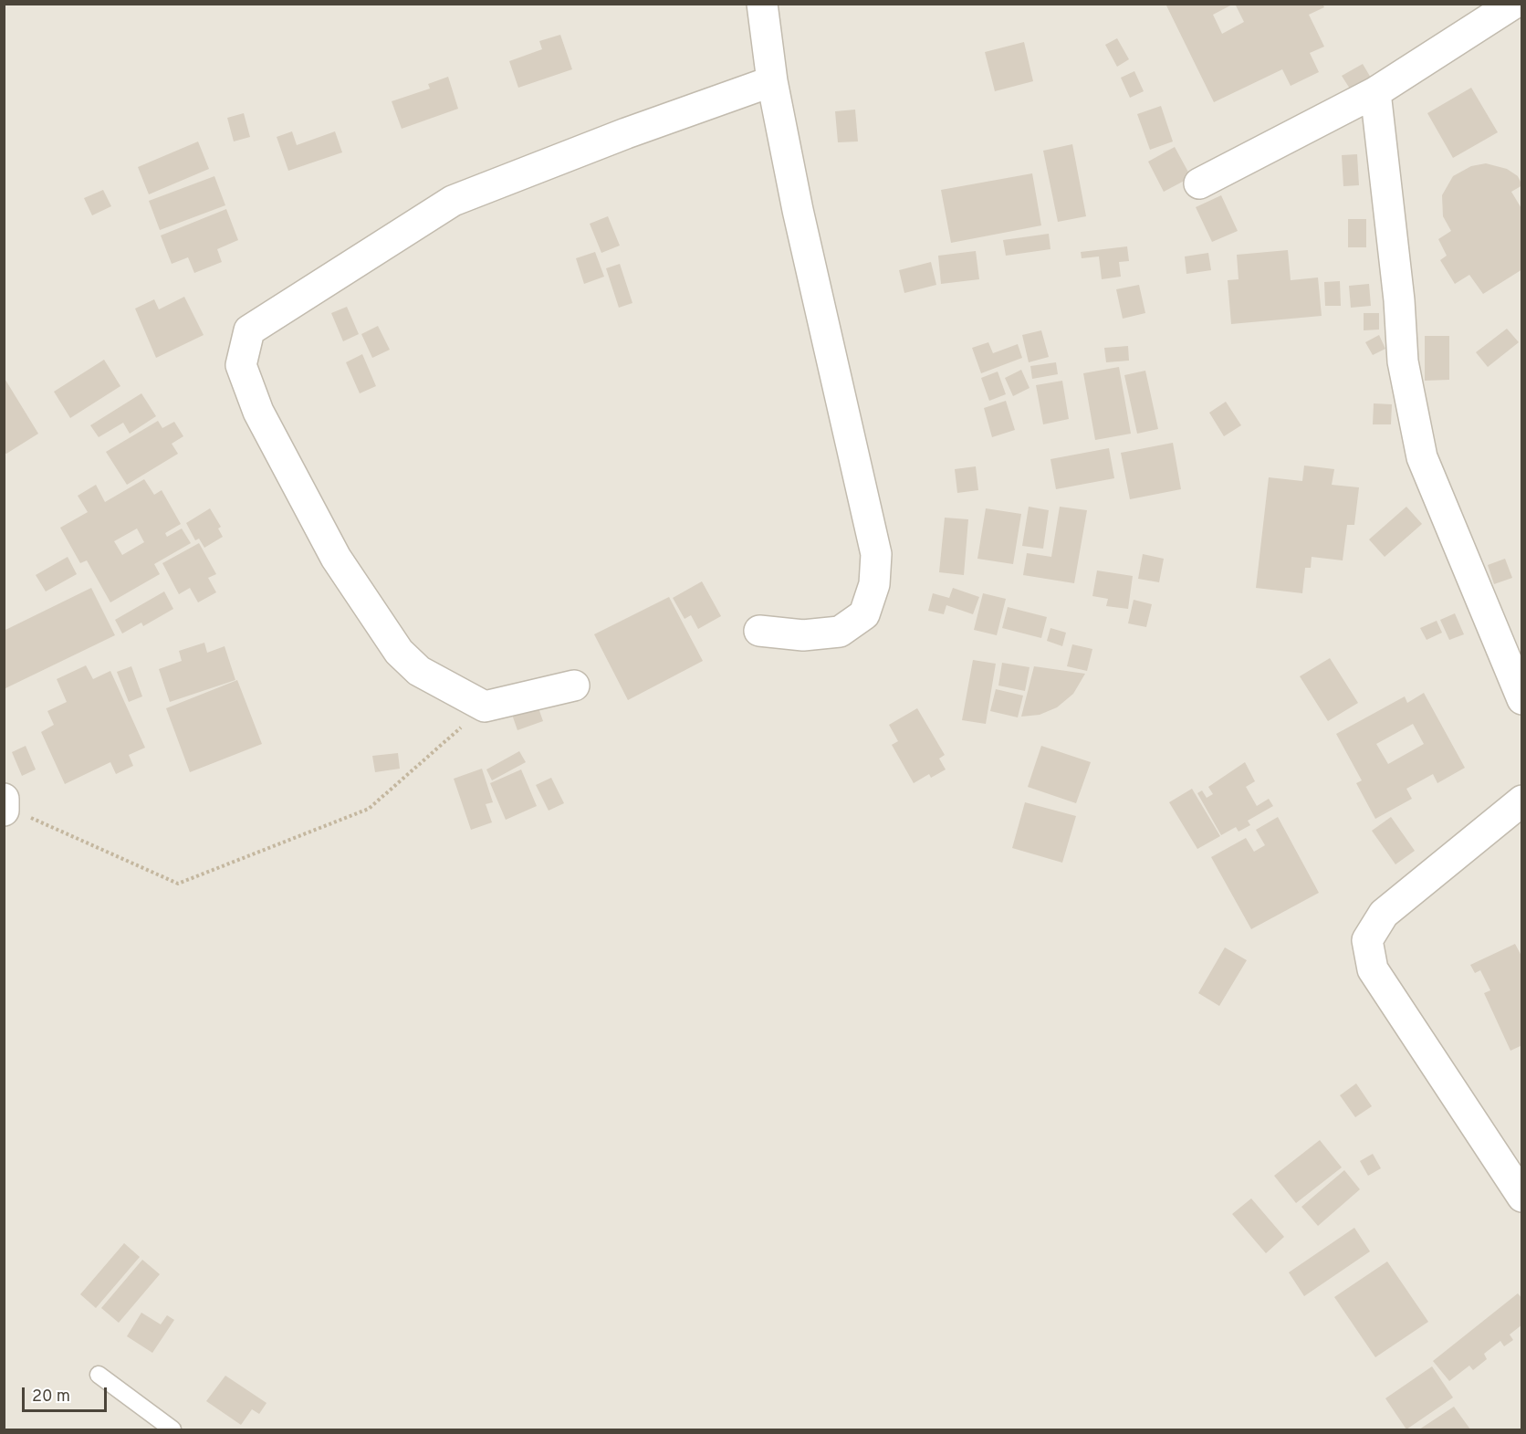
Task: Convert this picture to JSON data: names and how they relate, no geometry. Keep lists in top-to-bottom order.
{
  "scale_bar": "20 m"
}
